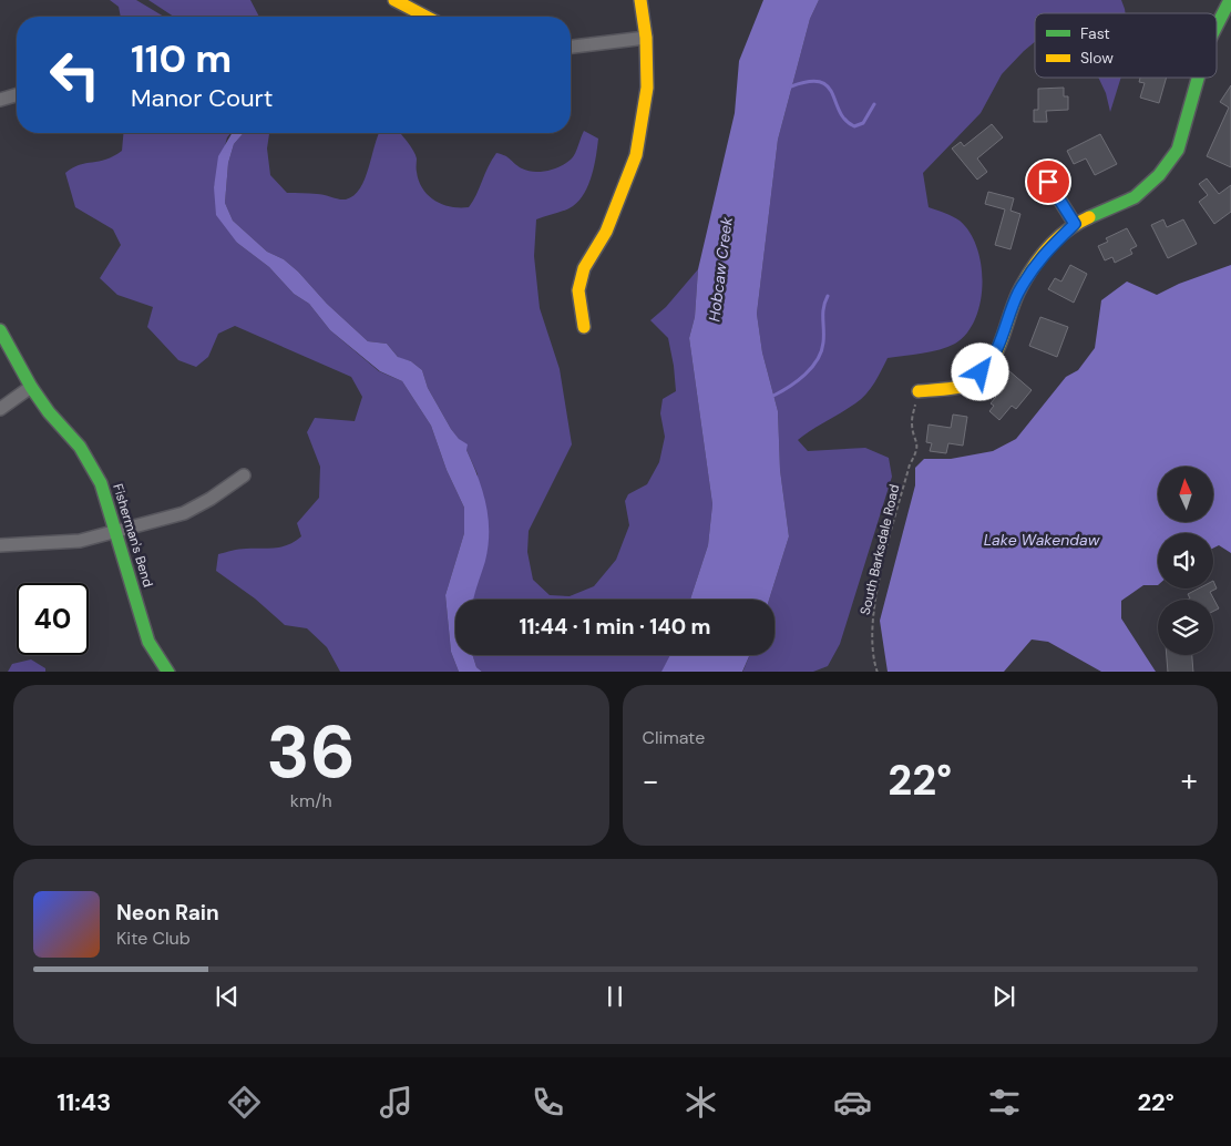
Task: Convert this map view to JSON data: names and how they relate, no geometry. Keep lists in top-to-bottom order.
{
  "streets": {
    "street": ["Fisherman's Bend"],
    "path": ["South Barksdale Road"]
  },
  "water": ["Hobcaw Creek", "Lake Wakendaw"],
  "legend": ["Fast", "Slow"],
  "north": "top",
  "page": {
    "turn": ["110 m", "Manor Court"],
    "limit": "40",
    "trip": "11:44 · 1 min · 140 m",
    "tile": [
      ["36", "km/h"],
      "Climate"
    ],
    "heat": ["−", "22°", "+"],
    "song": ["Neon Rain", "Kite Club"],
    "tabs": ["11:43", "22°"]
  }
}
